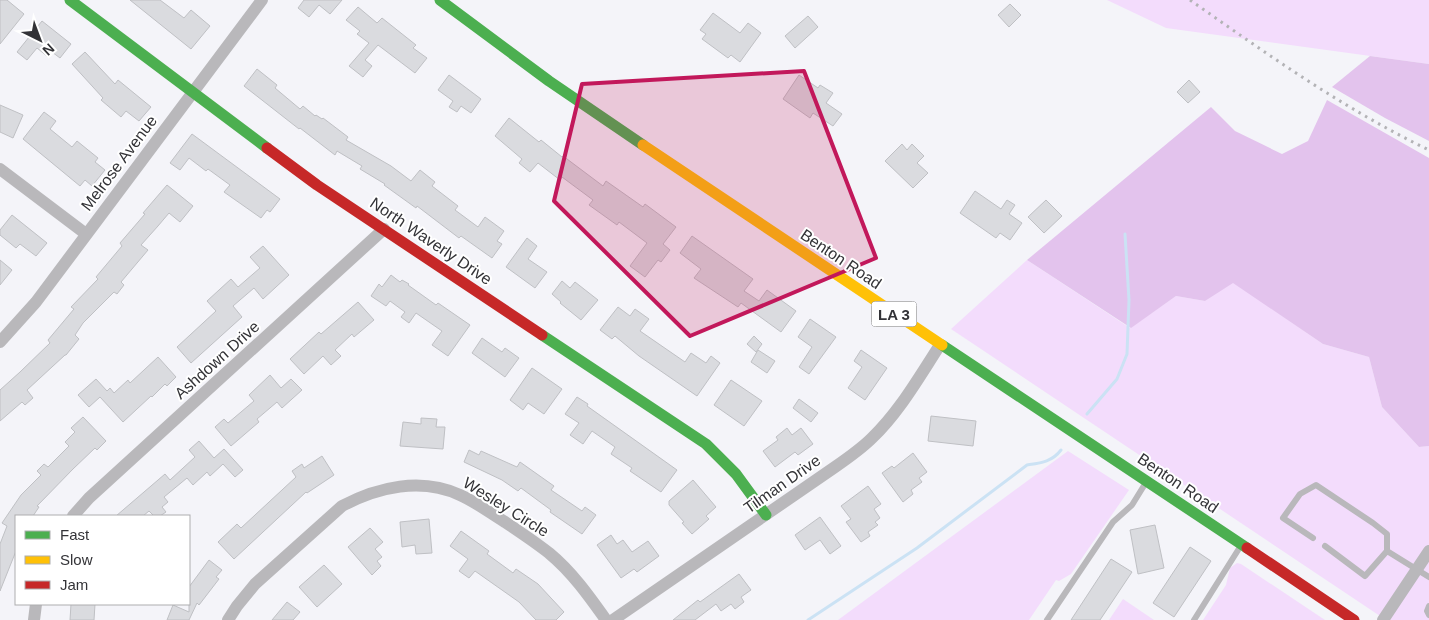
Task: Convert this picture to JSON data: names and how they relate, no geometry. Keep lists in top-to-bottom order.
{
  "streets": {
    "main road": ["North Waverly Drive", "Benton Road", "LA 3"],
    "street": [
      "Melrose Avenue",
      "Ashdown Drive",
      "Tilman Drive",
      "Wesley Circle"
    ]
  },
  "crossings": [
    ["Melrose Avenue", "North Waverly Drive"],
    ["North Waverly Drive", "Ashdown Drive"],
    ["North Waverly Drive", "Tilman Drive"],
    ["Benton Road", "Tilman Drive"]
  ],
  "legend": ["Fast", "Slow", "Jam"],
  "north": "bottom right"
}
